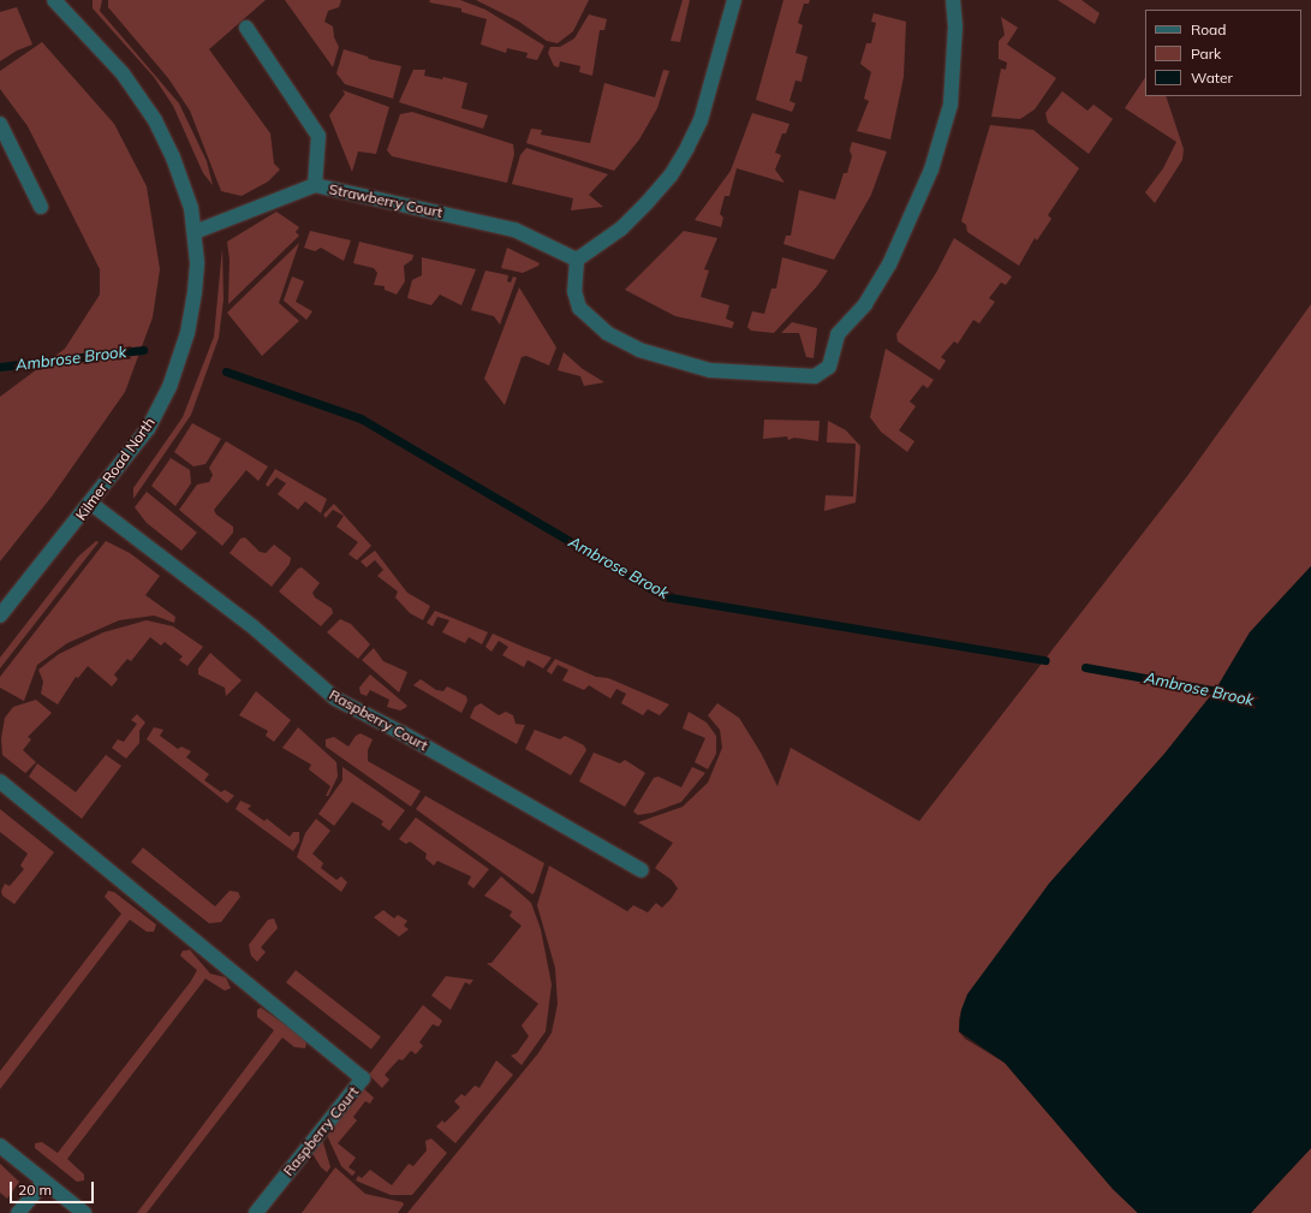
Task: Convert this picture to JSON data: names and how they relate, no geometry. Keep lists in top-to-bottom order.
{
  "streets": {
    "street": ["Strawberry Court", "Kilmer Road North", "Raspberry Court"]
  },
  "crossings": [
    ["Strawberry Court", "Kilmer Road North"],
    ["Kilmer Road North", "Raspberry Court"]
  ],
  "water": ["Ambrose Brook"],
  "legend": ["Road", "Park", "Water"],
  "scale_bar": "20 m"
}
